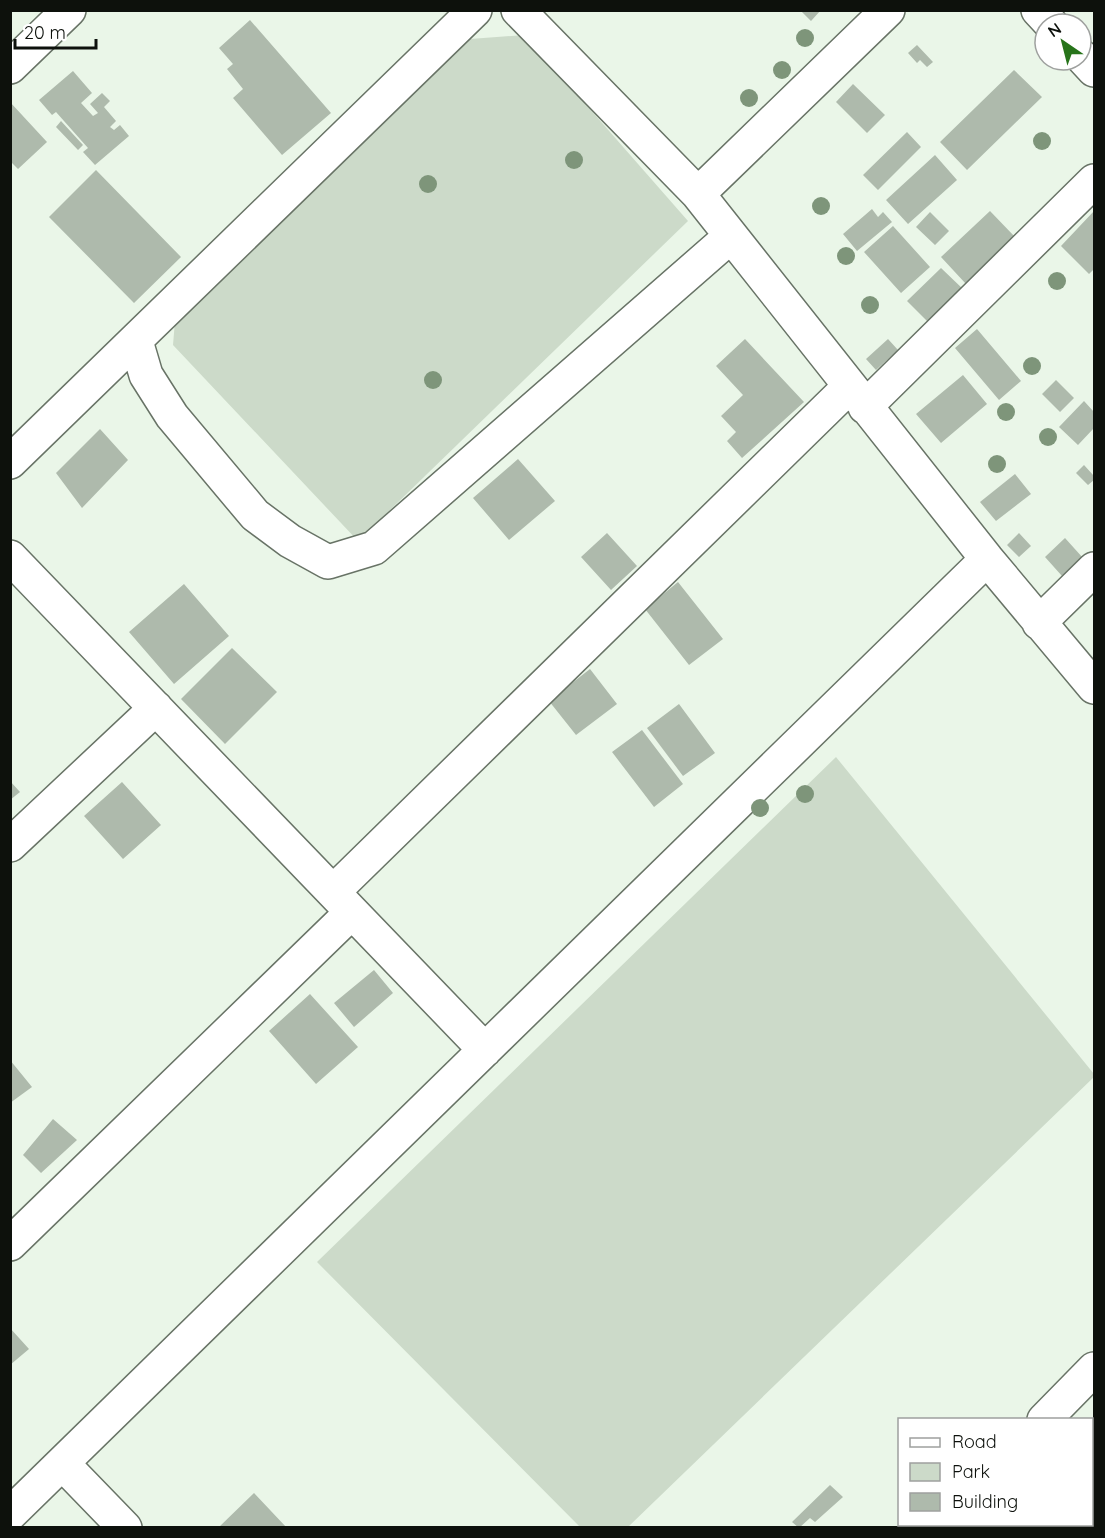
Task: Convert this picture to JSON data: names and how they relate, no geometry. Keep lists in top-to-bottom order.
{
  "legend": ["Road", "Park", "Building"],
  "scale_bar": "20 m",
  "north": "top left"
}
